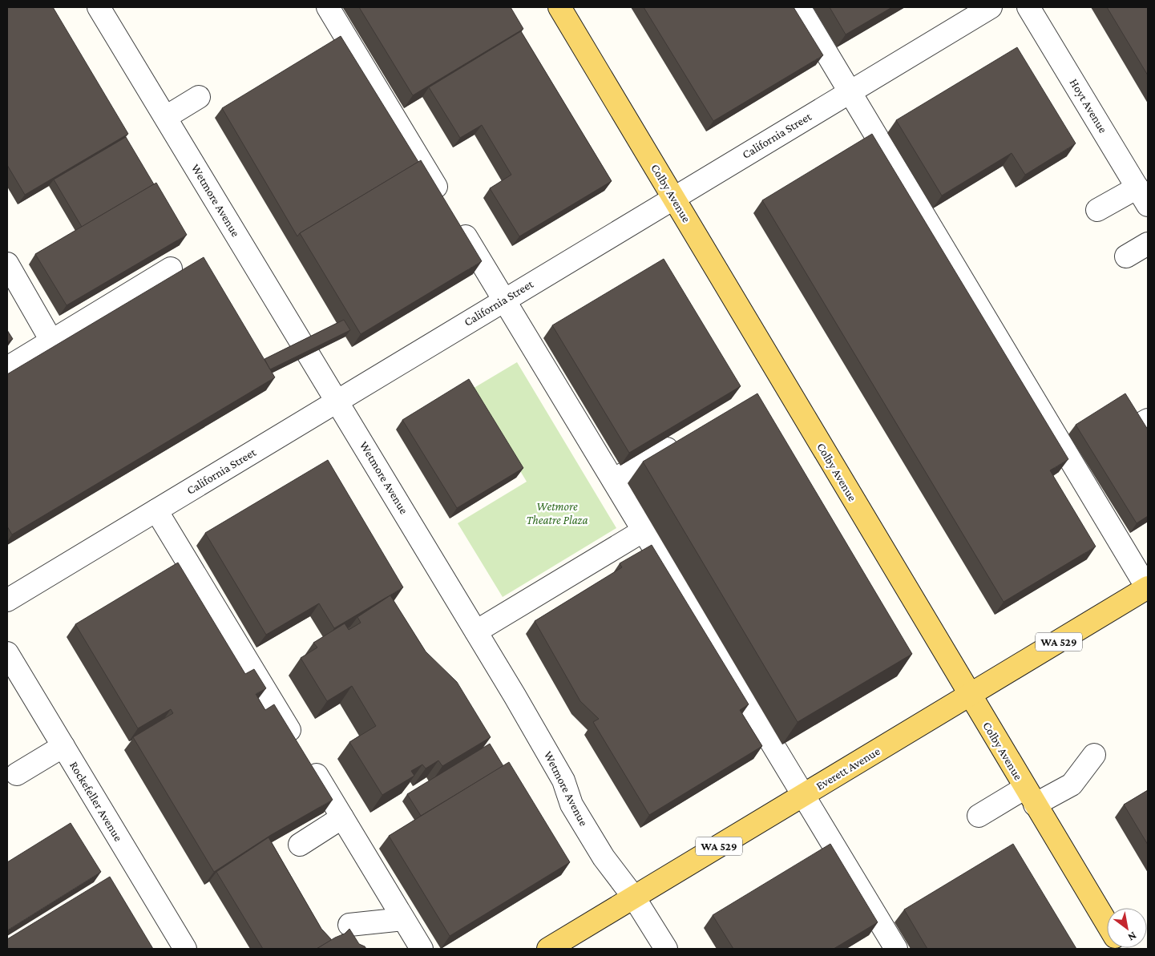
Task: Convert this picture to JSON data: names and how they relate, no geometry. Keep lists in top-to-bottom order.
{
  "streets": {
    "main road": ["Colby Avenue", "WA 529", "Everett Avenue"],
    "street": [
      "Hoyt Avenue",
      "California Street",
      "Wetmore Avenue",
      "Rockefeller Avenue"
    ]
  },
  "crossings": [
    ["California Street", "Colby Avenue"],
    ["California Street", "Wetmore Avenue"],
    ["Colby Avenue", "Everett Avenue"],
    ["Wetmore Avenue", "Everett Avenue"]
  ],
  "parks": ["Wetmore Theatre Plaza"],
  "north": "bottom right"
}
